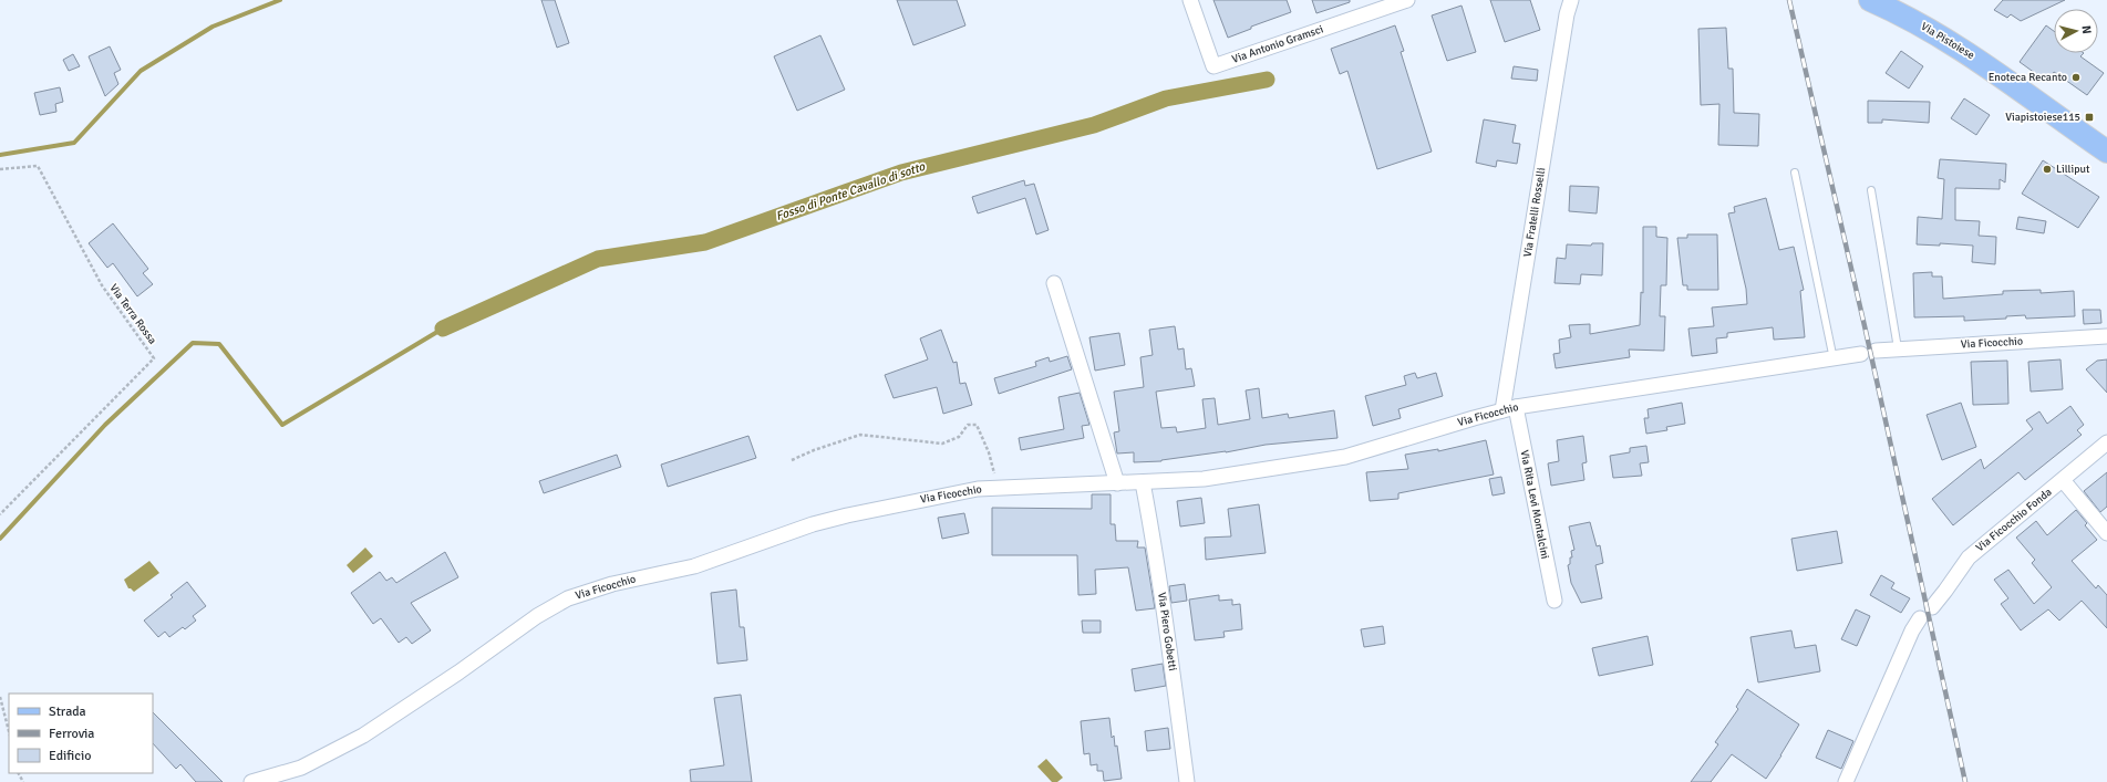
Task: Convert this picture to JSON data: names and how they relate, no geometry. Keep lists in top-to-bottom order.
{
  "streets": {
    "main road": ["Via Pistoiese"],
    "street": [
      "Via Antonio Gramsci",
      "Via Fratelli Rosselli",
      "Via Ficocchio",
      "Via Rita Levi Montalcini",
      "Via Ficocchio Fonda",
      "Via Piero Gobetti"
    ],
    "path": ["Via Terra Rossa"]
  },
  "crossings": [
    ["Via Fratelli Rosselli", "Via Ficocchio"],
    ["Via Fratelli Rosselli", "Via Rita Levi Montalcini"],
    ["Via Ficocchio", "Via Rita Levi Montalcini"],
    ["Via Ficocchio", "Via Piero Gobetti"]
  ],
  "water": ["Fosso di Ponte Cavallo di sotto"],
  "places": {
    "other": ["Enoteca Recanto", "Lilliput"],
    "transit": ["Viapistoiese115"]
  },
  "legend": ["Strada", "Ferrovia", "Edificio"],
  "north": "right"
}
